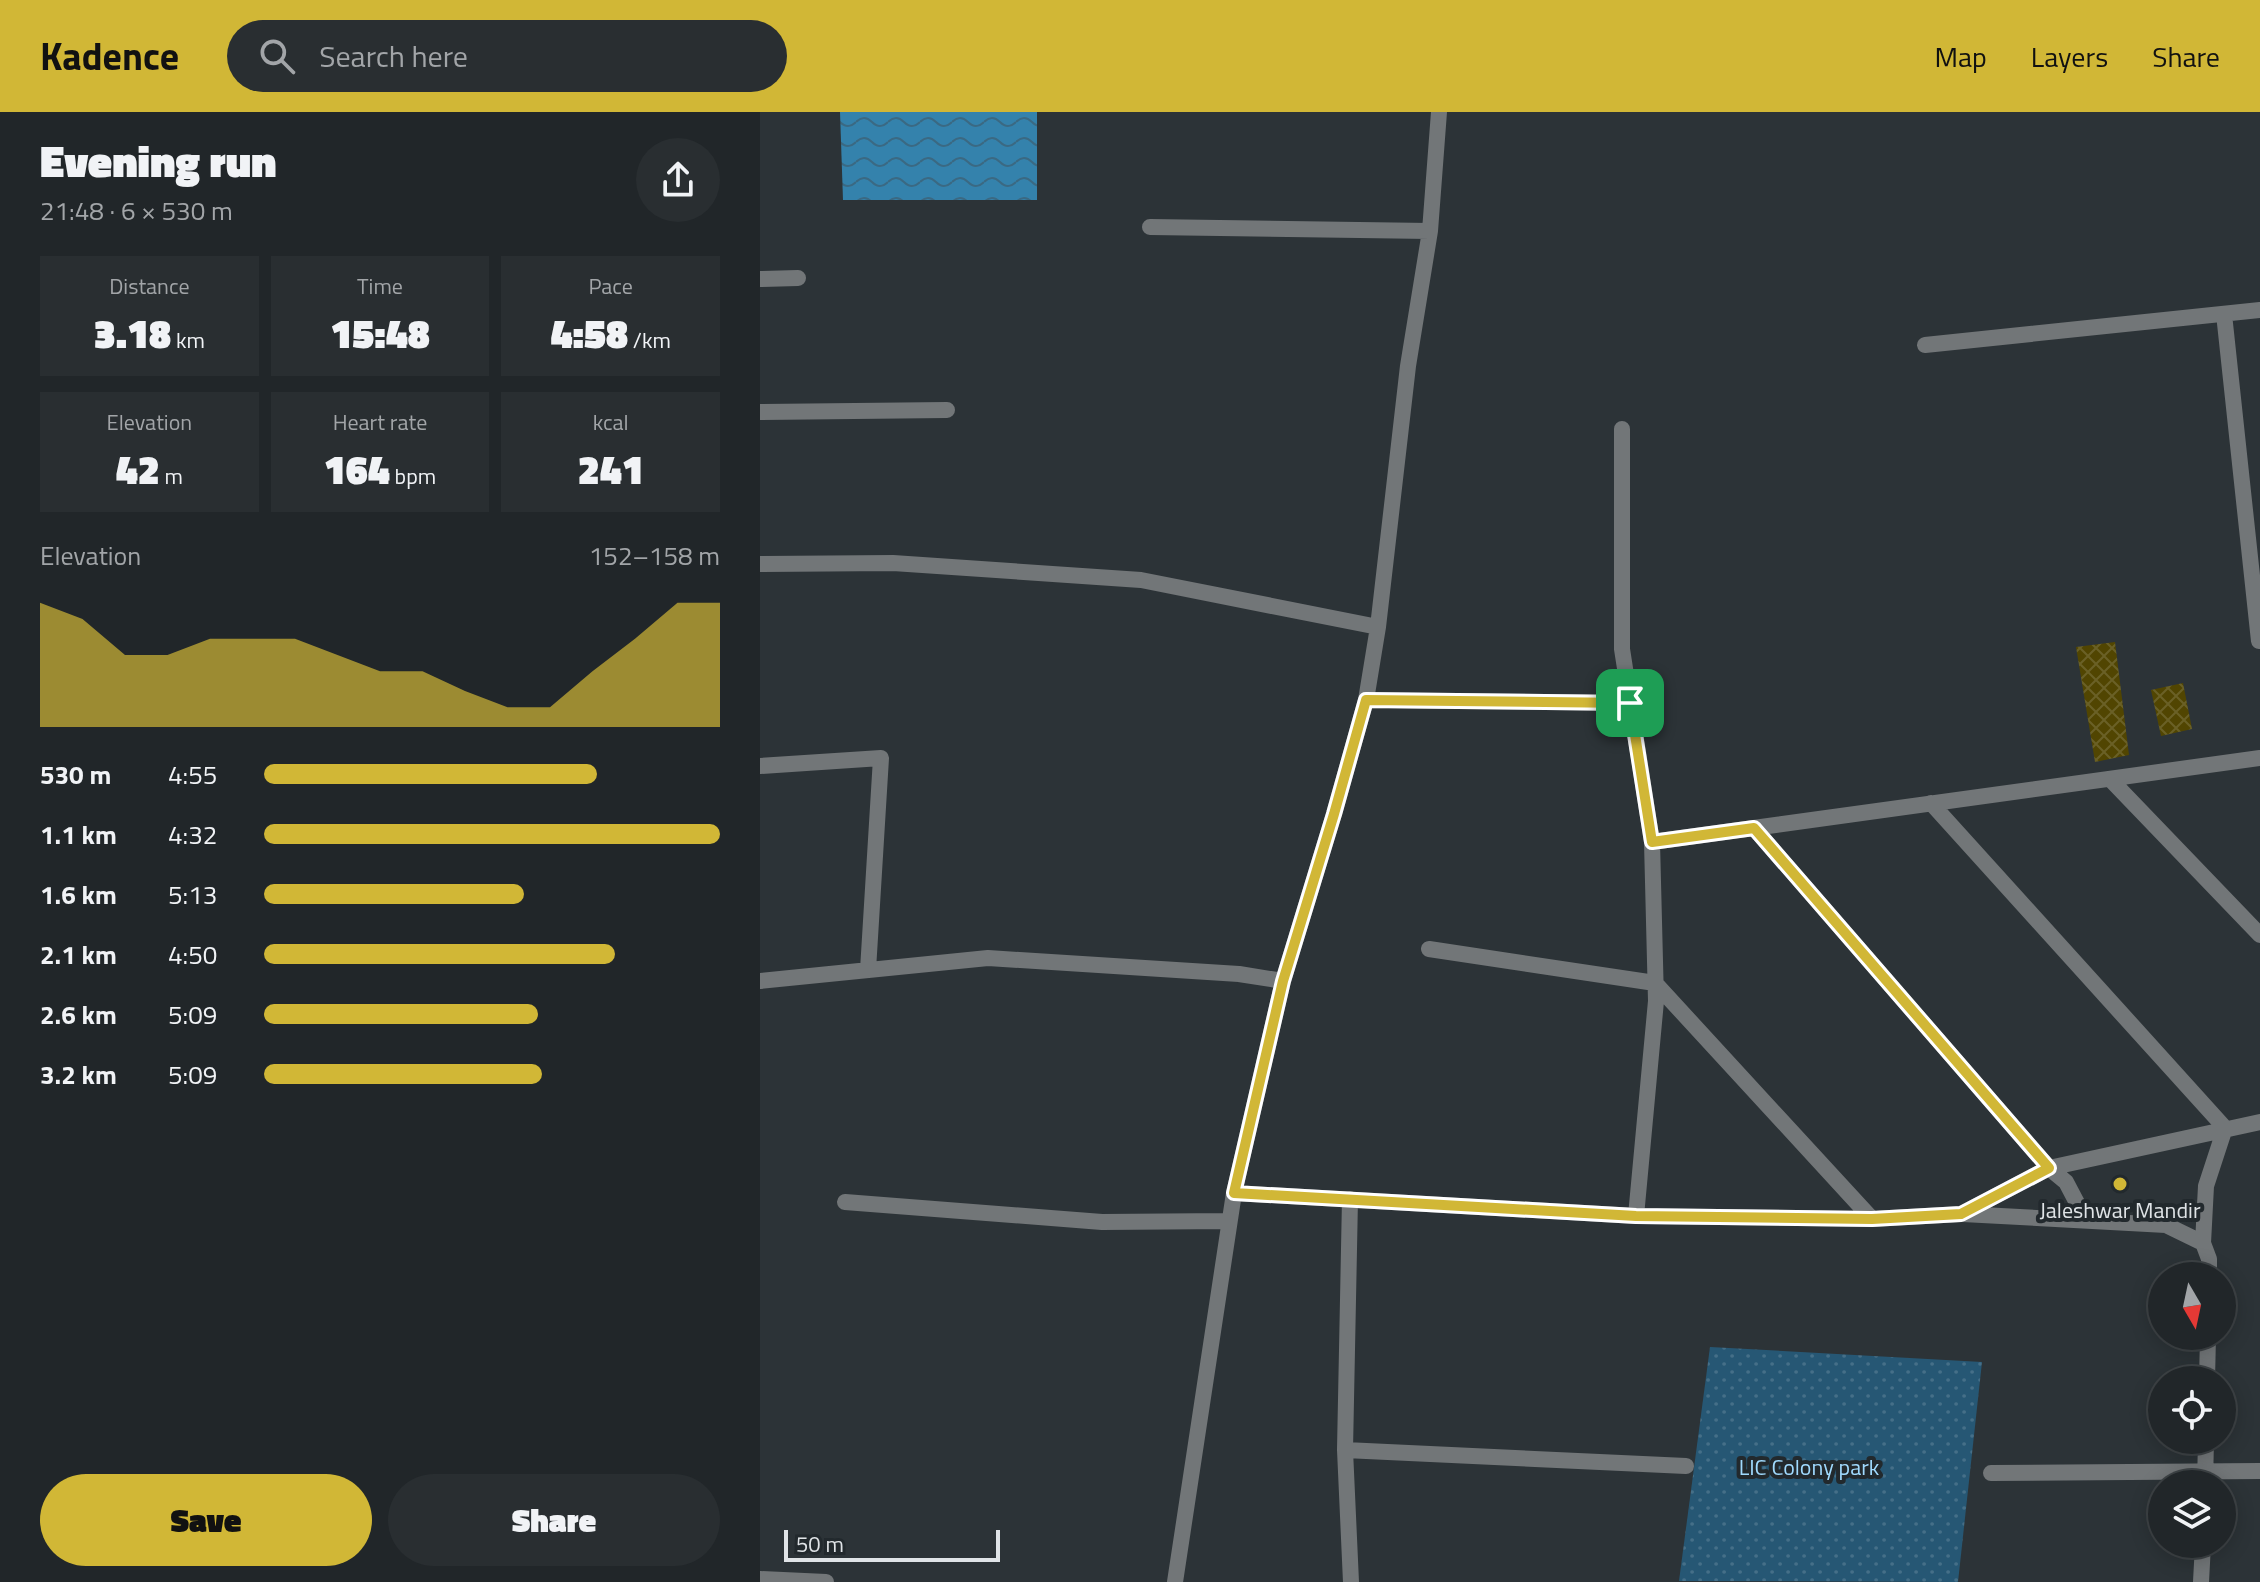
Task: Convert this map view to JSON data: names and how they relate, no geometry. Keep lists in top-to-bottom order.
{
  "parks": ["LIC Colony park"],
  "places": ["Jaleshwar Mandir"],
  "scale_bar": "50 m",
  "north": "bottom",
  "page": {
    "header": "Kadence",
    "search": "Search here",
    "nav": ["Map", "Layers", "Share"],
    "heading": ["Evening run", "21:48 · 6 × 530 m"],
    "stats": [
      ["Distance", "3.18 km"],
      ["Time", "15:48"],
      ["Pace", "4:58 /km"],
      ["Elevation", "42 m"],
      ["Heart rate", "164 bpm"],
      ["kcal", "241"]
    ],
    "chart": ["Elevation", "152–158 m"],
    "list": [
      {
        "name": "530 m",
        "note": "4:55"
      },
      {
        "name": "1.1 km",
        "note": "4:32"
      },
      {
        "name": "1.6 km",
        "note": "5:13"
      },
      {
        "name": "2.1 km",
        "note": "4:50"
      },
      {
        "name": "2.6 km",
        "note": "5:09"
      },
      {
        "name": "3.2 km",
        "note": "5:09"
      }
    ],
    "buttons": ["Save", "Share"],
    "scale": "50 m"
  }
}
